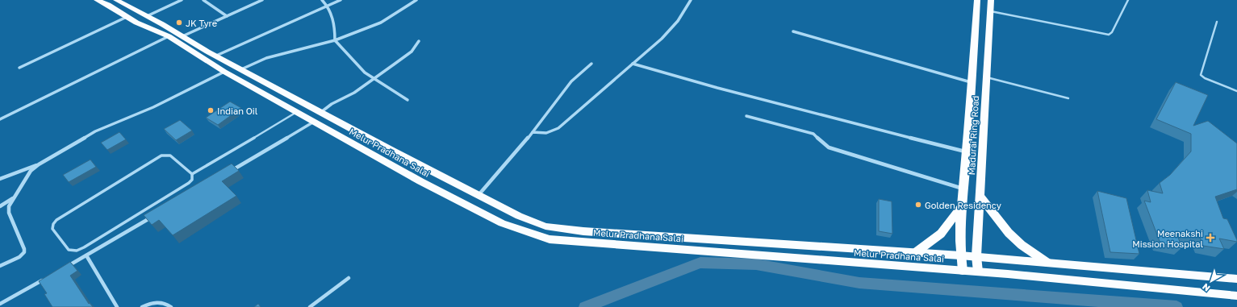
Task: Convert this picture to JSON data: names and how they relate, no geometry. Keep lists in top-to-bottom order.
{
  "streets": {
    "highway": ["Madurai Ring Road"],
    "main road": ["Melur Pradhana Salai"]
  },
  "crossings": [
    ["Madurai Ring Road", "Melur Pradhana Salai"]
  ],
  "places": {
    "other": ["JK Tyre", "Indian Oil", "Golden Residency"],
    "health": ["Meenakshi Mission Hospital"]
  },
  "north": "bottom left"
}
